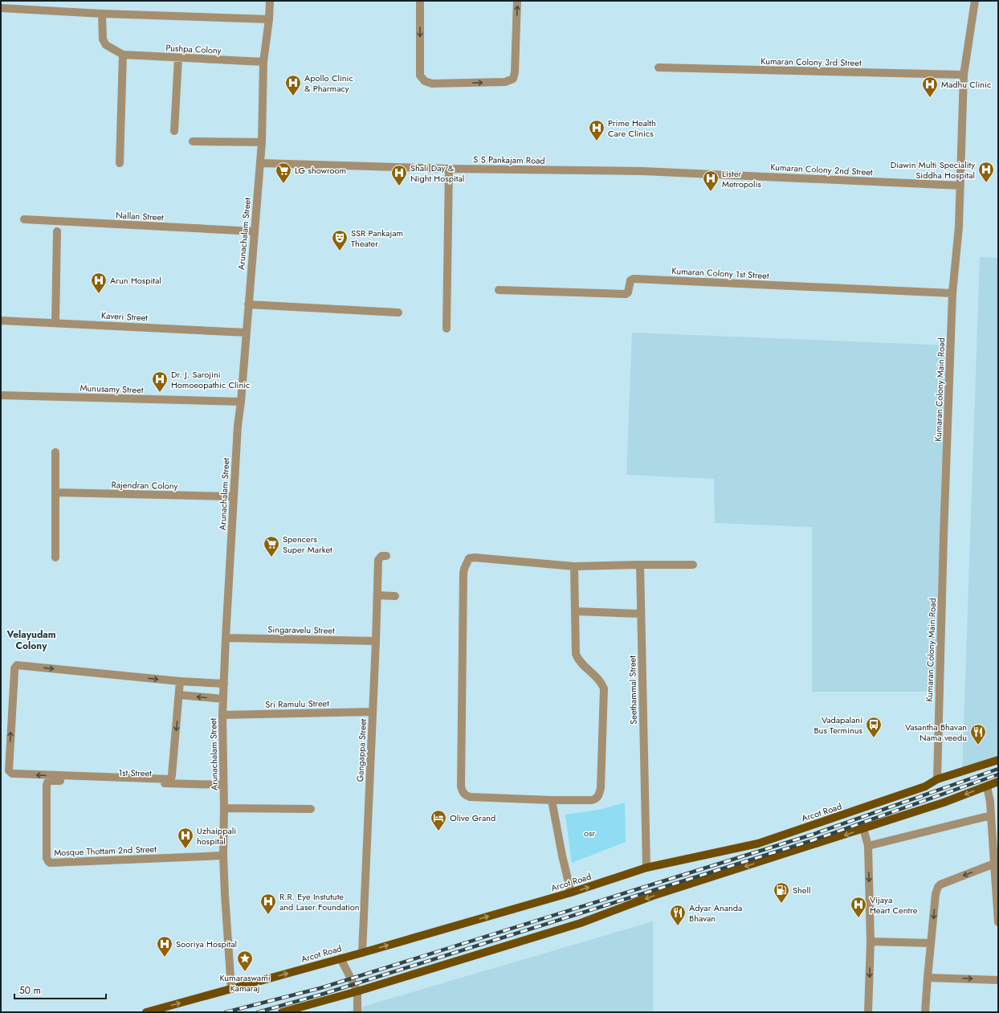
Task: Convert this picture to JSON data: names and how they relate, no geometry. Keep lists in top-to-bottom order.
{
  "streets": {
    "main road": ["Arcot Road"],
    "street": [
      "Pushpa Colony",
      "Kumaran Colony 3rd Street",
      "S S Pankajam Road",
      "Kumaran Colony 2nd Street",
      "Nallan Street",
      "Arunachalam Street",
      "Kumaran Colony 1st Street",
      "Kaveri Street",
      "Munusamy Street",
      "Kumaran Colony Main Road",
      "Rajendran Colony",
      "Singaravelu Street",
      "Seethammal Street",
      "Sri Ramulu Street",
      "Gangappa Street",
      "1st Street",
      "Mosque Thottam 2nd Street"
    ]
  },
  "crossings": [
    ["Pushpa Colony", "Arunachalam Street"],
    ["Kumaran Colony 3rd Street", "Kumaran Colony Main Road"],
    ["S S Pankajam Road", "Kumaran Colony 2nd Street"],
    ["S S Pankajam Road", "Arunachalam Street"],
    ["Kumaran Colony 2nd Street", "Kumaran Colony Main Road"],
    ["Nallan Street", "Arunachalam Street"],
    ["Arunachalam Street", "Kaveri Street"],
    ["Arunachalam Street", "Munusamy Street"],
    ["Arunachalam Street", "Rajendran Colony"],
    ["Arunachalam Street", "Singaravelu Street"],
    ["Arunachalam Street", "Sri Ramulu Street"],
    ["Arunachalam Street", "1st Street"],
    ["Arunachalam Street", "Arcot Road"],
    ["Arunachalam Street", "Mosque Thottam 2nd Street"],
    ["Kumaran Colony 1st Street", "Kumaran Colony Main Road"],
    ["Kumaran Colony Main Road", "Arcot Road"],
    ["Singaravelu Street", "Gangappa Street"],
    ["Seethammal Street", "Arcot Road"],
    ["Sri Ramulu Street", "Gangappa Street"],
    ["Gangappa Street", "Arcot Road"],
    ["1st Street", "Mosque Thottam 2nd Street"]
  ],
  "districts": ["Velayudam Colony"],
  "parks": ["osr"],
  "places": {
    "hospital": [
      "Apollo Clinic & Pharmacy",
      "Madhu Clinic",
      "Prime Health Care Clinics",
      "Diawin Multi Speciality Siddha Hospital",
      "Shali Day & Night Hospital",
      "Lister Metropolis",
      "Arun Hospital",
      "Dr. J. Sarojini Homoeopathic Clinic",
      "Uzhaippali hospital",
      "R.R. Eye Instutute and Laser Foundation",
      "Vijaya Heart Centre",
      "Sooriya Hospital"
    ],
    "supermarket": ["LG showroom", "Spencers Super Market"],
    "theatre": ["SSR Pankajam Theater"],
    "bus stop": ["Vadapalani Bus Terminus"],
    "restaurant": ["Vasantha Bhavan Nama veedu", "Adyar Ananda Bhavan"],
    "hotel": ["Olive Grand"],
    "fuel station": ["Shell"],
    "place": ["Kumaraswami Kamaraj"]
  },
  "scale_bar": "50 m"
}
